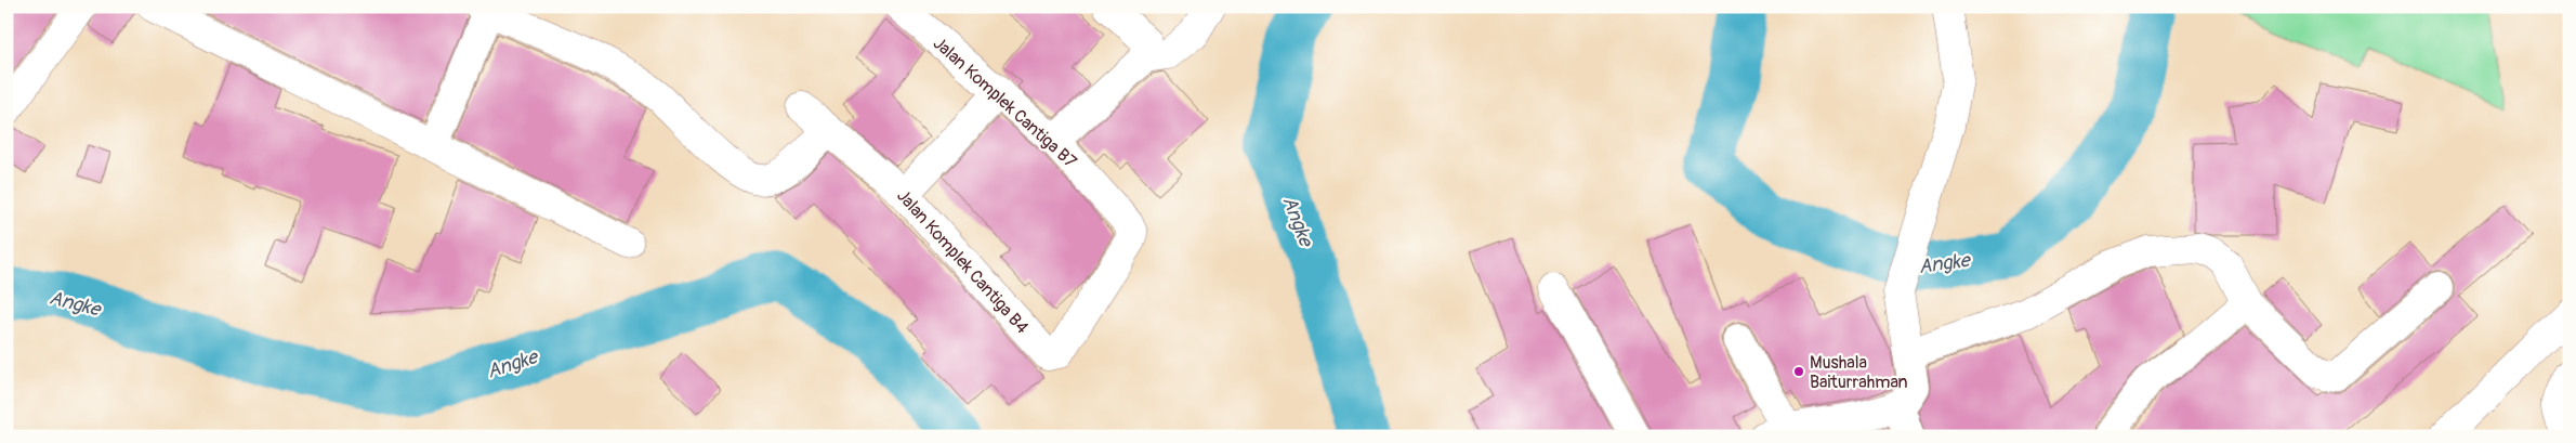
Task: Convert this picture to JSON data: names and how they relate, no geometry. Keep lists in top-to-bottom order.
{
  "streets": {
    "street": ["Jalan Komplek Cantiga B7", "Jalan Komplek Cantiga B4"]
  },
  "crossings": [
    ["Jalan Komplek Cantiga B7", "Jalan Komplek Cantiga B4"]
  ],
  "water": ["Angke"],
  "places": ["Mushala Baiturrahman"]
}
